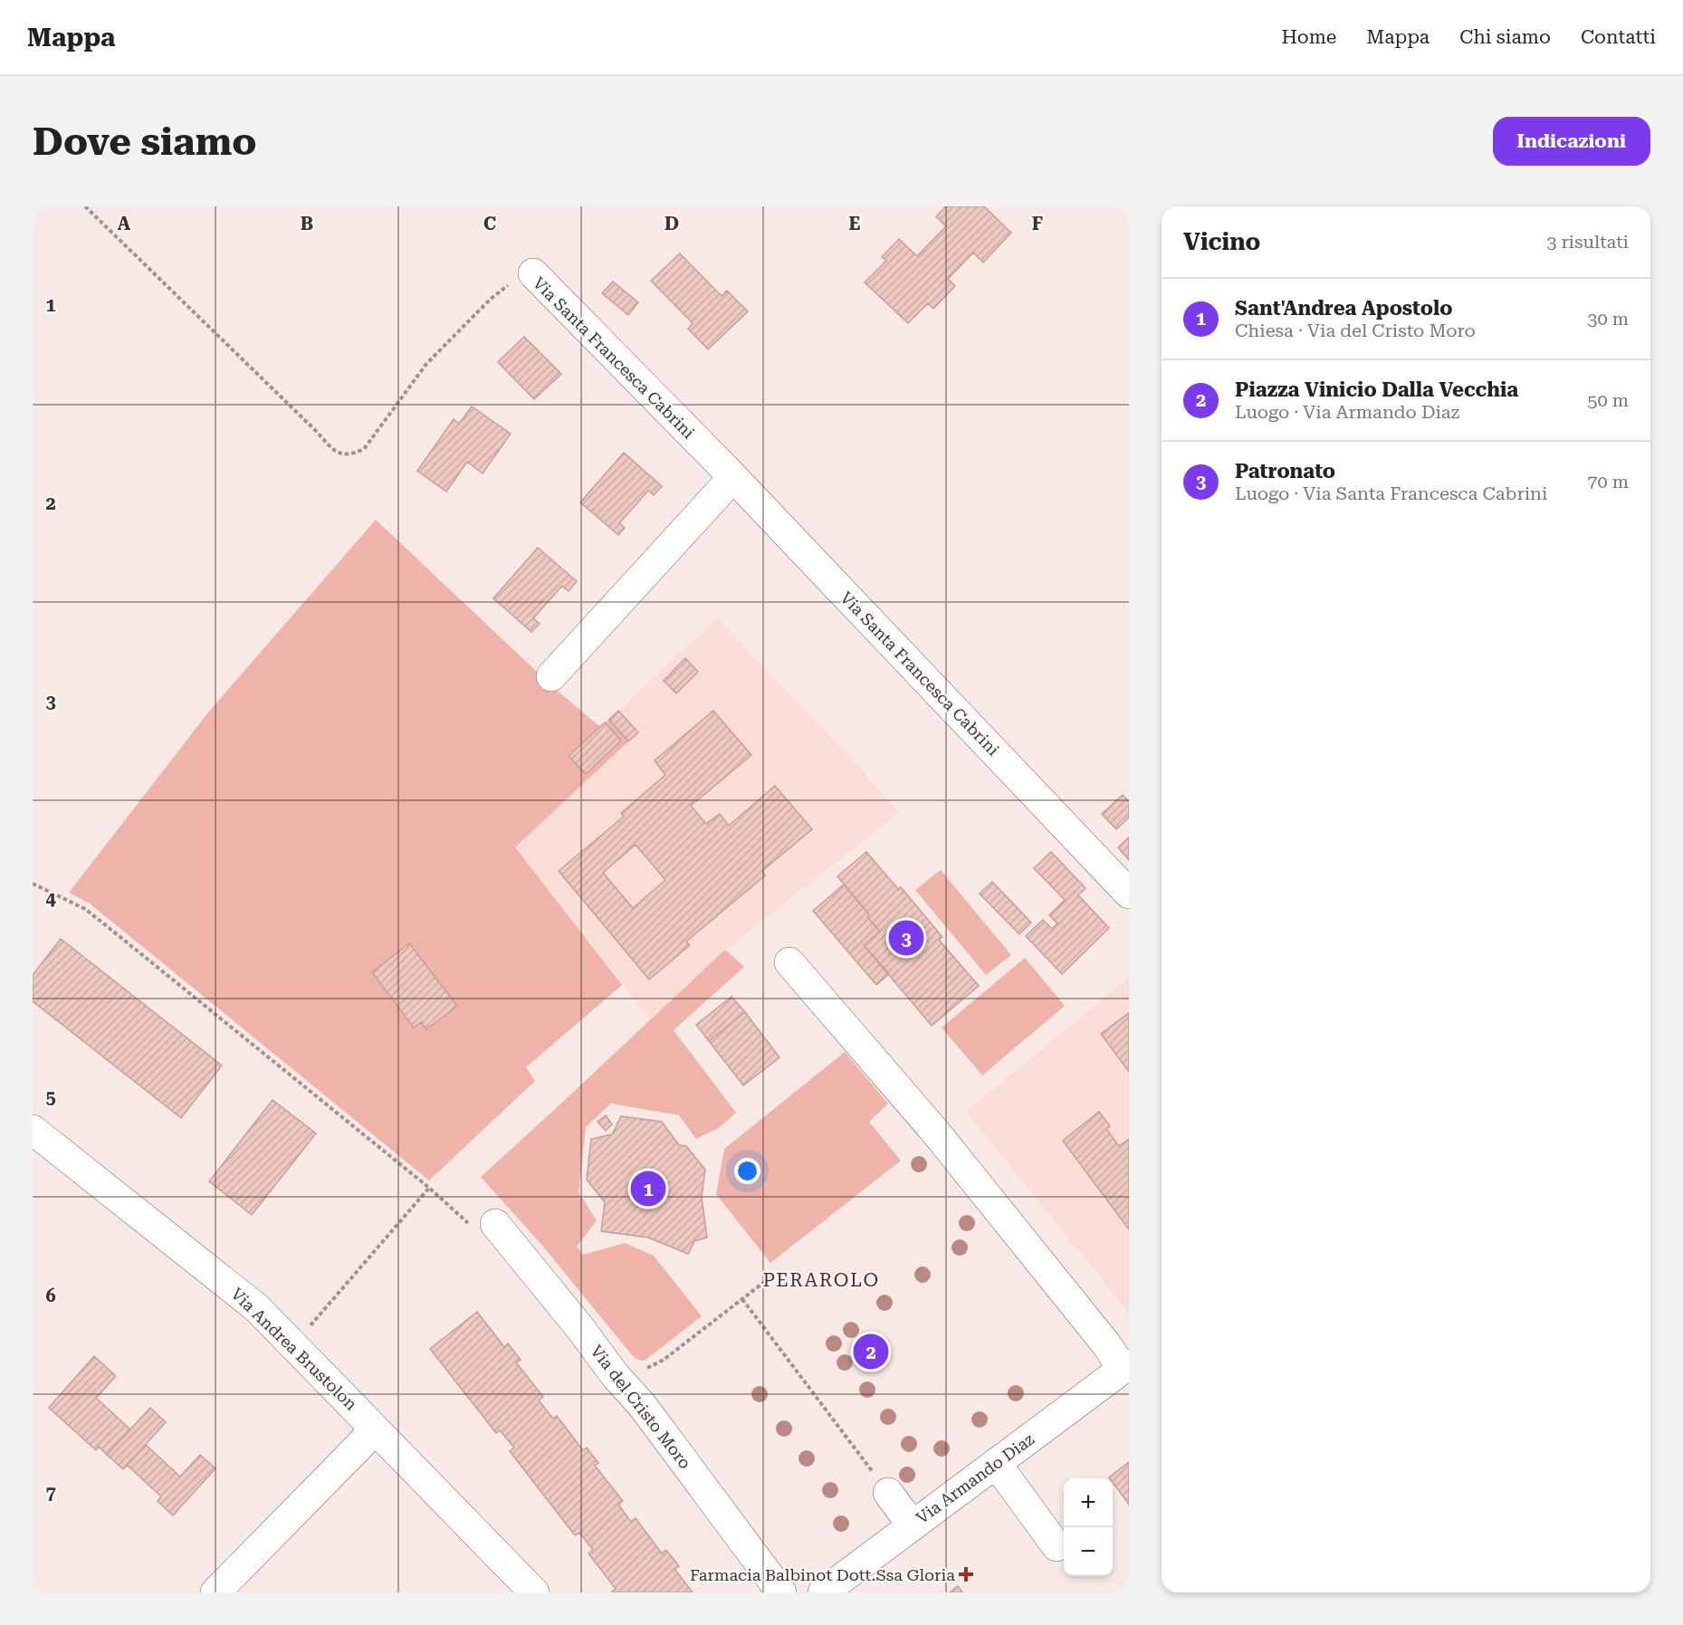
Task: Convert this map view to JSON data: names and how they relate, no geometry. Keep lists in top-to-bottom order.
{
  "streets": {
    "street": [
      "Via Santa Francesca Cabrini",
      "Via Andrea Brustolon",
      "Via del Cristo Moro",
      "Via Armando Diaz"
    ]
  },
  "districts": ["PERAROLO"],
  "places": {
    "health": ["Farmacia Balbinot Dott.Ssa Gloria"]
  },
  "page": {
    "header": "Mappa",
    "nav": [
      "Home",
      "Mappa",
      "Chi siamo",
      "Contatti"
    ],
    "buttons": "Indicazioni",
    "title": "Dove siamo",
    "heading": ["Vicino", "3 risultati"],
    "list": [
      {
        "mark": "1",
        "name": "Sant'Andrea Apostolo",
        "note": "Chiesa · Via del Cristo Moro",
        "value": "30 m"
      },
      {
        "mark": "2",
        "name": "Piazza Vinicio Dalla Vecchia",
        "note": "Luogo · Via Armando Diaz",
        "value": "50 m"
      },
      {
        "mark": "3",
        "name": "Patronato",
        "note": "Luogo · Via Santa Francesca Cabrini",
        "value": "70 m"
      }
    ],
    "pins": ["3", "1", "2"],
    "map_buttons": ["+", "−"]
  },
  "grid": {
    "columns": [
      "A",
      "B",
      "C",
      "D",
      "E",
      "F"
    ],
    "rows": [
      "1",
      "2",
      "3",
      "4",
      "5",
      "6",
      "7"
    ]
  }
}
